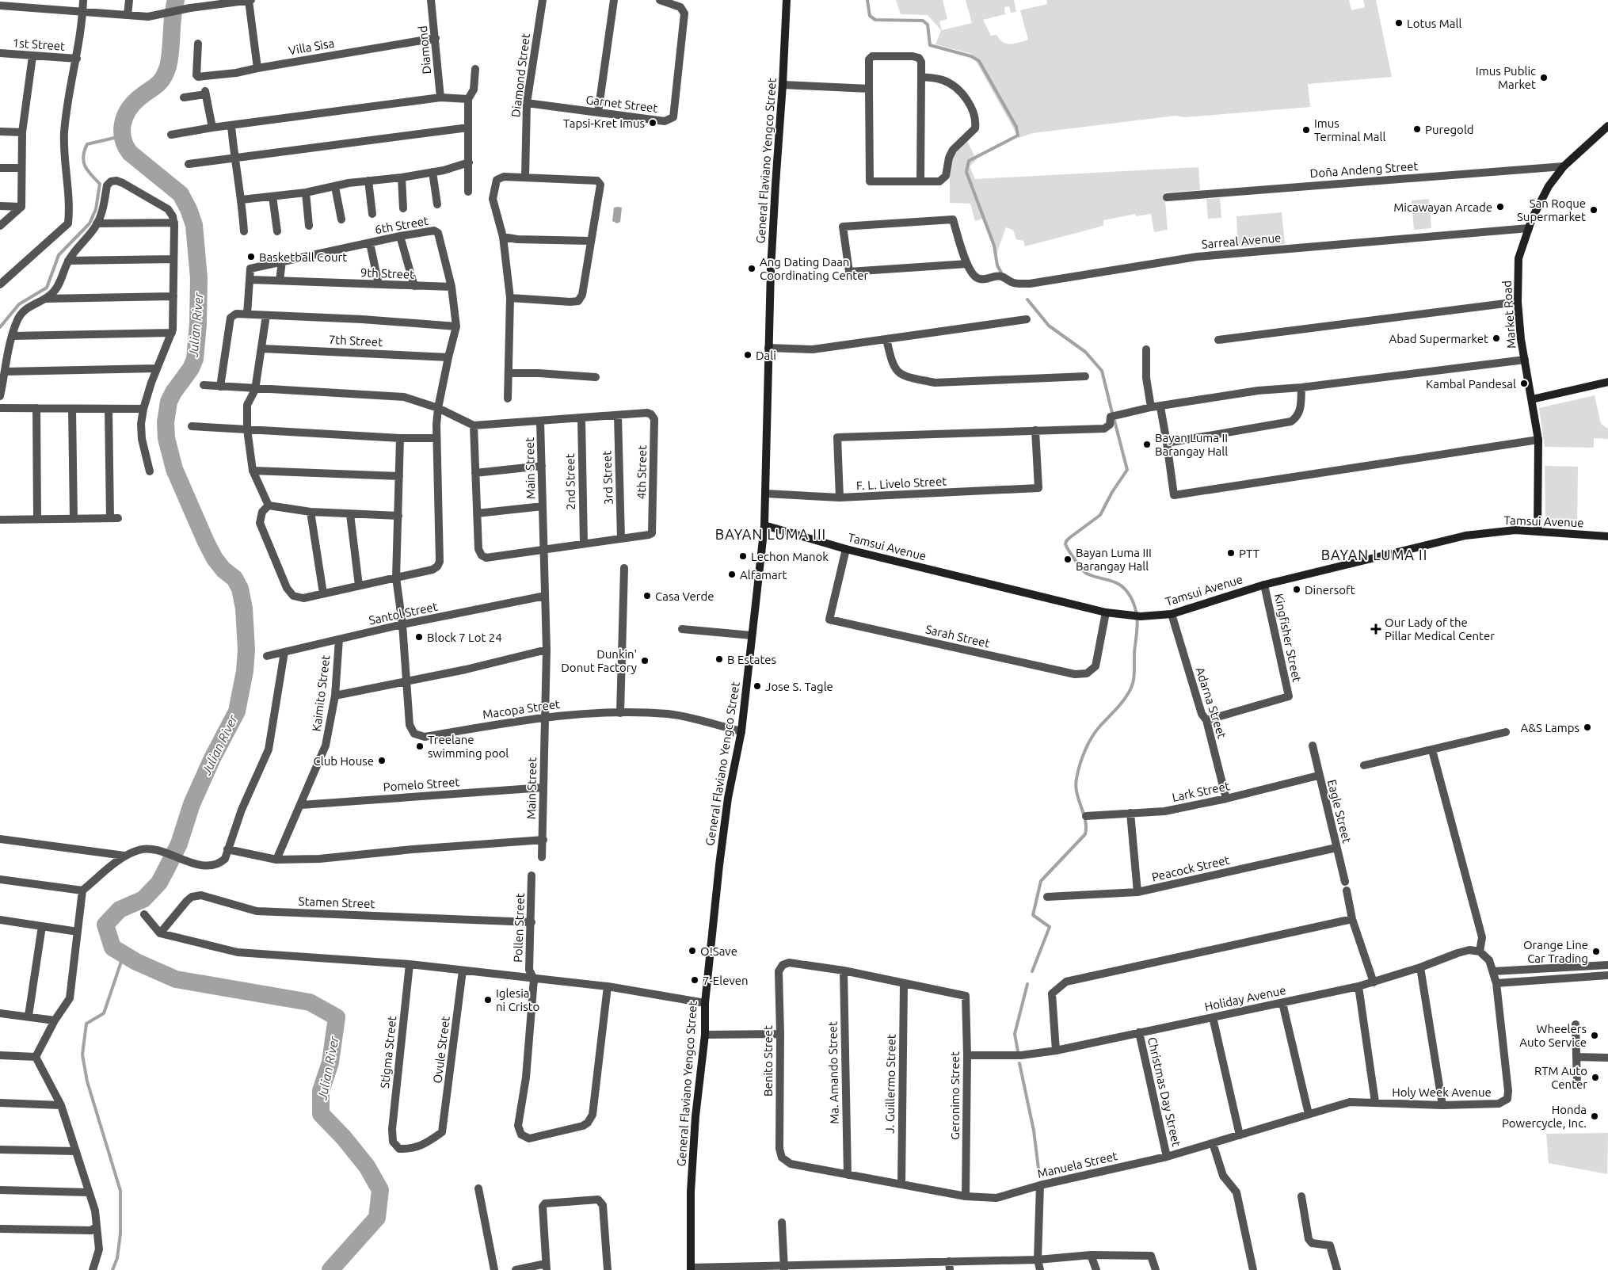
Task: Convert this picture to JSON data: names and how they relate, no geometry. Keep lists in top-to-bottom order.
{
  "streets": {
    "street": [
      "1st Street",
      "Villa Sisa",
      "Diamond",
      "Diamond Street",
      "Garnet Street",
      "General Flaviano Yengco Street",
      "Doña Andeng Street",
      "6th Street",
      "Sarreal Avenue",
      "9th Street",
      "Market Road",
      "7th Street",
      "Main Street",
      "4th Street",
      "3rd Street",
      "2nd Street",
      "F. L. Livelo Street",
      "Tamsui Avenue",
      "Santol Street",
      "Sarah Street",
      "Kingfisher Street",
      "Kaimito Street",
      "Adarna Street",
      "Macopa Street",
      "Pomelo Street",
      "Lark Street",
      "Eagle Street",
      "Peacock Street",
      "Stamen Street",
      "Pollen Street",
      "Holiday Avenue",
      "Ovule Street",
      "Stigma Street",
      "Benito Street",
      "Ma. Amando Street",
      "J. Guillermo Street",
      "Christmas Day Street",
      "Holy Week Avenue",
      "Geronimo Street",
      "Manuela Street"
    ]
  },
  "crossings": [
    ["Villa Sisa", "Diamond"],
    ["Diamond Street", "Garnet Street"],
    ["General Flaviano Yengco Street", "F. L. Livelo Street"],
    ["General Flaviano Yengco Street", "Tamsui Avenue"],
    ["General Flaviano Yengco Street", "Macopa Street"],
    ["Doña Andeng Street", "Market Road"],
    ["6th Street", "9th Street"],
    ["6th Street", "7th Street"],
    ["6th Street", "Macopa Street"],
    ["Sarreal Avenue", "Market Road"],
    ["Market Road", "Tamsui Avenue"],
    ["Main Street", "4th Street"],
    ["Main Street", "Santol Street"],
    ["Main Street", "Macopa Street"],
    ["Main Street", "Pomelo Street"],
    ["4th Street", "3rd Street"],
    ["4th Street", "2nd Street"],
    ["Tamsui Avenue", "Sarah Street"],
    ["Tamsui Avenue", "Kingfisher Street"],
    ["Tamsui Avenue", "Adarna Street"],
    ["Santol Street", "Kaimito Street"],
    ["Santol Street", "Macopa Street"],
    ["Kingfisher Street", "Adarna Street"],
    ["Kaimito Street", "Pomelo Street"],
    ["Adarna Street", "Lark Street"],
    ["Lark Street", "Eagle Street"],
    ["Eagle Street", "Peacock Street"],
    ["Stamen Street", "Pollen Street"],
    ["Holiday Avenue", "Christmas Day Street"],
    ["Holiday Avenue", "Geronimo Street"],
    ["Ovule Street", "Stigma Street"],
    ["Benito Street", "Ma. Amando Street"],
    ["Benito Street", "Manuela Street"],
    ["Ma. Amando Street", "Manuela Street"],
    ["J. Guillermo Street", "Geronimo Street"],
    ["J. Guillermo Street", "Manuela Street"],
    ["Christmas Day Street", "Manuela Street"],
    ["Holy Week Avenue", "Manuela Street"],
    ["Geronimo Street", "Manuela Street"]
  ],
  "districts": ["BAYAN LUMA III", "BAYAN LUMA II"],
  "water": ["Julian River"],
  "places": {
    "other": [
      "Lotus Mall",
      "Imus Public Market",
      "Tapsi-Kret Imus",
      "Puregold",
      "Imus Terminal Mall",
      "Micawayan Arcade",
      "San Roque Supermarket",
      "Basketball Court",
      "Ang Dating Daan Coordinating Center",
      "Abad Supermarket",
      "Dali",
      "Kambal Pandesal",
      "Bayan Luma II Barangay Hall",
      "PTT",
      "Lechon Manok",
      "Bayan Luma III Barangay Hall",
      "Alfamart",
      "Dinersoft",
      "Casa Verde",
      "Block 7 Lot 24",
      "B Estates",
      "Dunkin' Donut Factory",
      "Jose S. Tagle",
      "A&S Lamps",
      "Treelane swimming pool",
      "Club House",
      "O!Save",
      "Orange Line Car Trading",
      "7-Eleven",
      "Iglesia ni Cristo",
      "Wheelers Auto Service",
      "RTM Auto Center",
      "Honda Powercycle, Inc."
    ],
    "health": ["Our Lady of the Pillar Medical Center"]
  }
}
